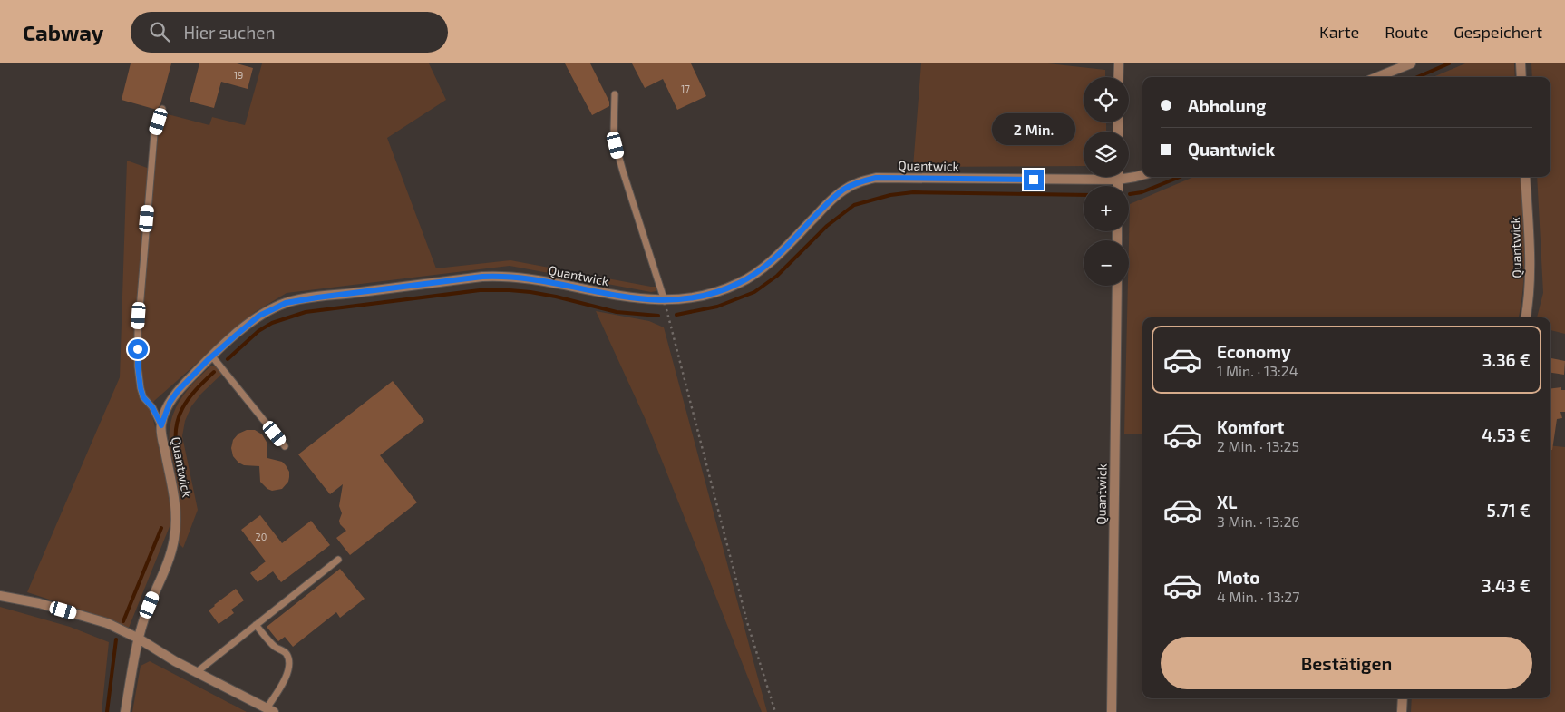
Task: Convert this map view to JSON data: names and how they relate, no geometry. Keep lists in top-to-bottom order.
{
  "streets": {
    "street": ["Quantwick"]
  },
  "house_numbers": ["19", "17", "20"],
  "page": {
    "header": "Cabway",
    "search": "Hier suchen",
    "nav": ["Karte", "Route", "Gespeichert"],
    "map_buttons": ["+", "−"],
    "banner": ["Abholung", "Quantwick"],
    "bubble": "2 Min.",
    "list": [
      {
        "name": "Economy",
        "note": "1 Min. · 13:24",
        "value": "3.36 €"
      },
      {
        "name": "Komfort",
        "note": "2 Min. · 13:25",
        "value": "4.53 €"
      },
      {
        "name": "XL",
        "note": "3 Min. · 13:26",
        "value": "5.71 €"
      },
      {
        "name": "Moto",
        "note": "4 Min. · 13:27",
        "value": "3.43 €"
      }
    ],
    "buttons": "Bestätigen"
  }
}
